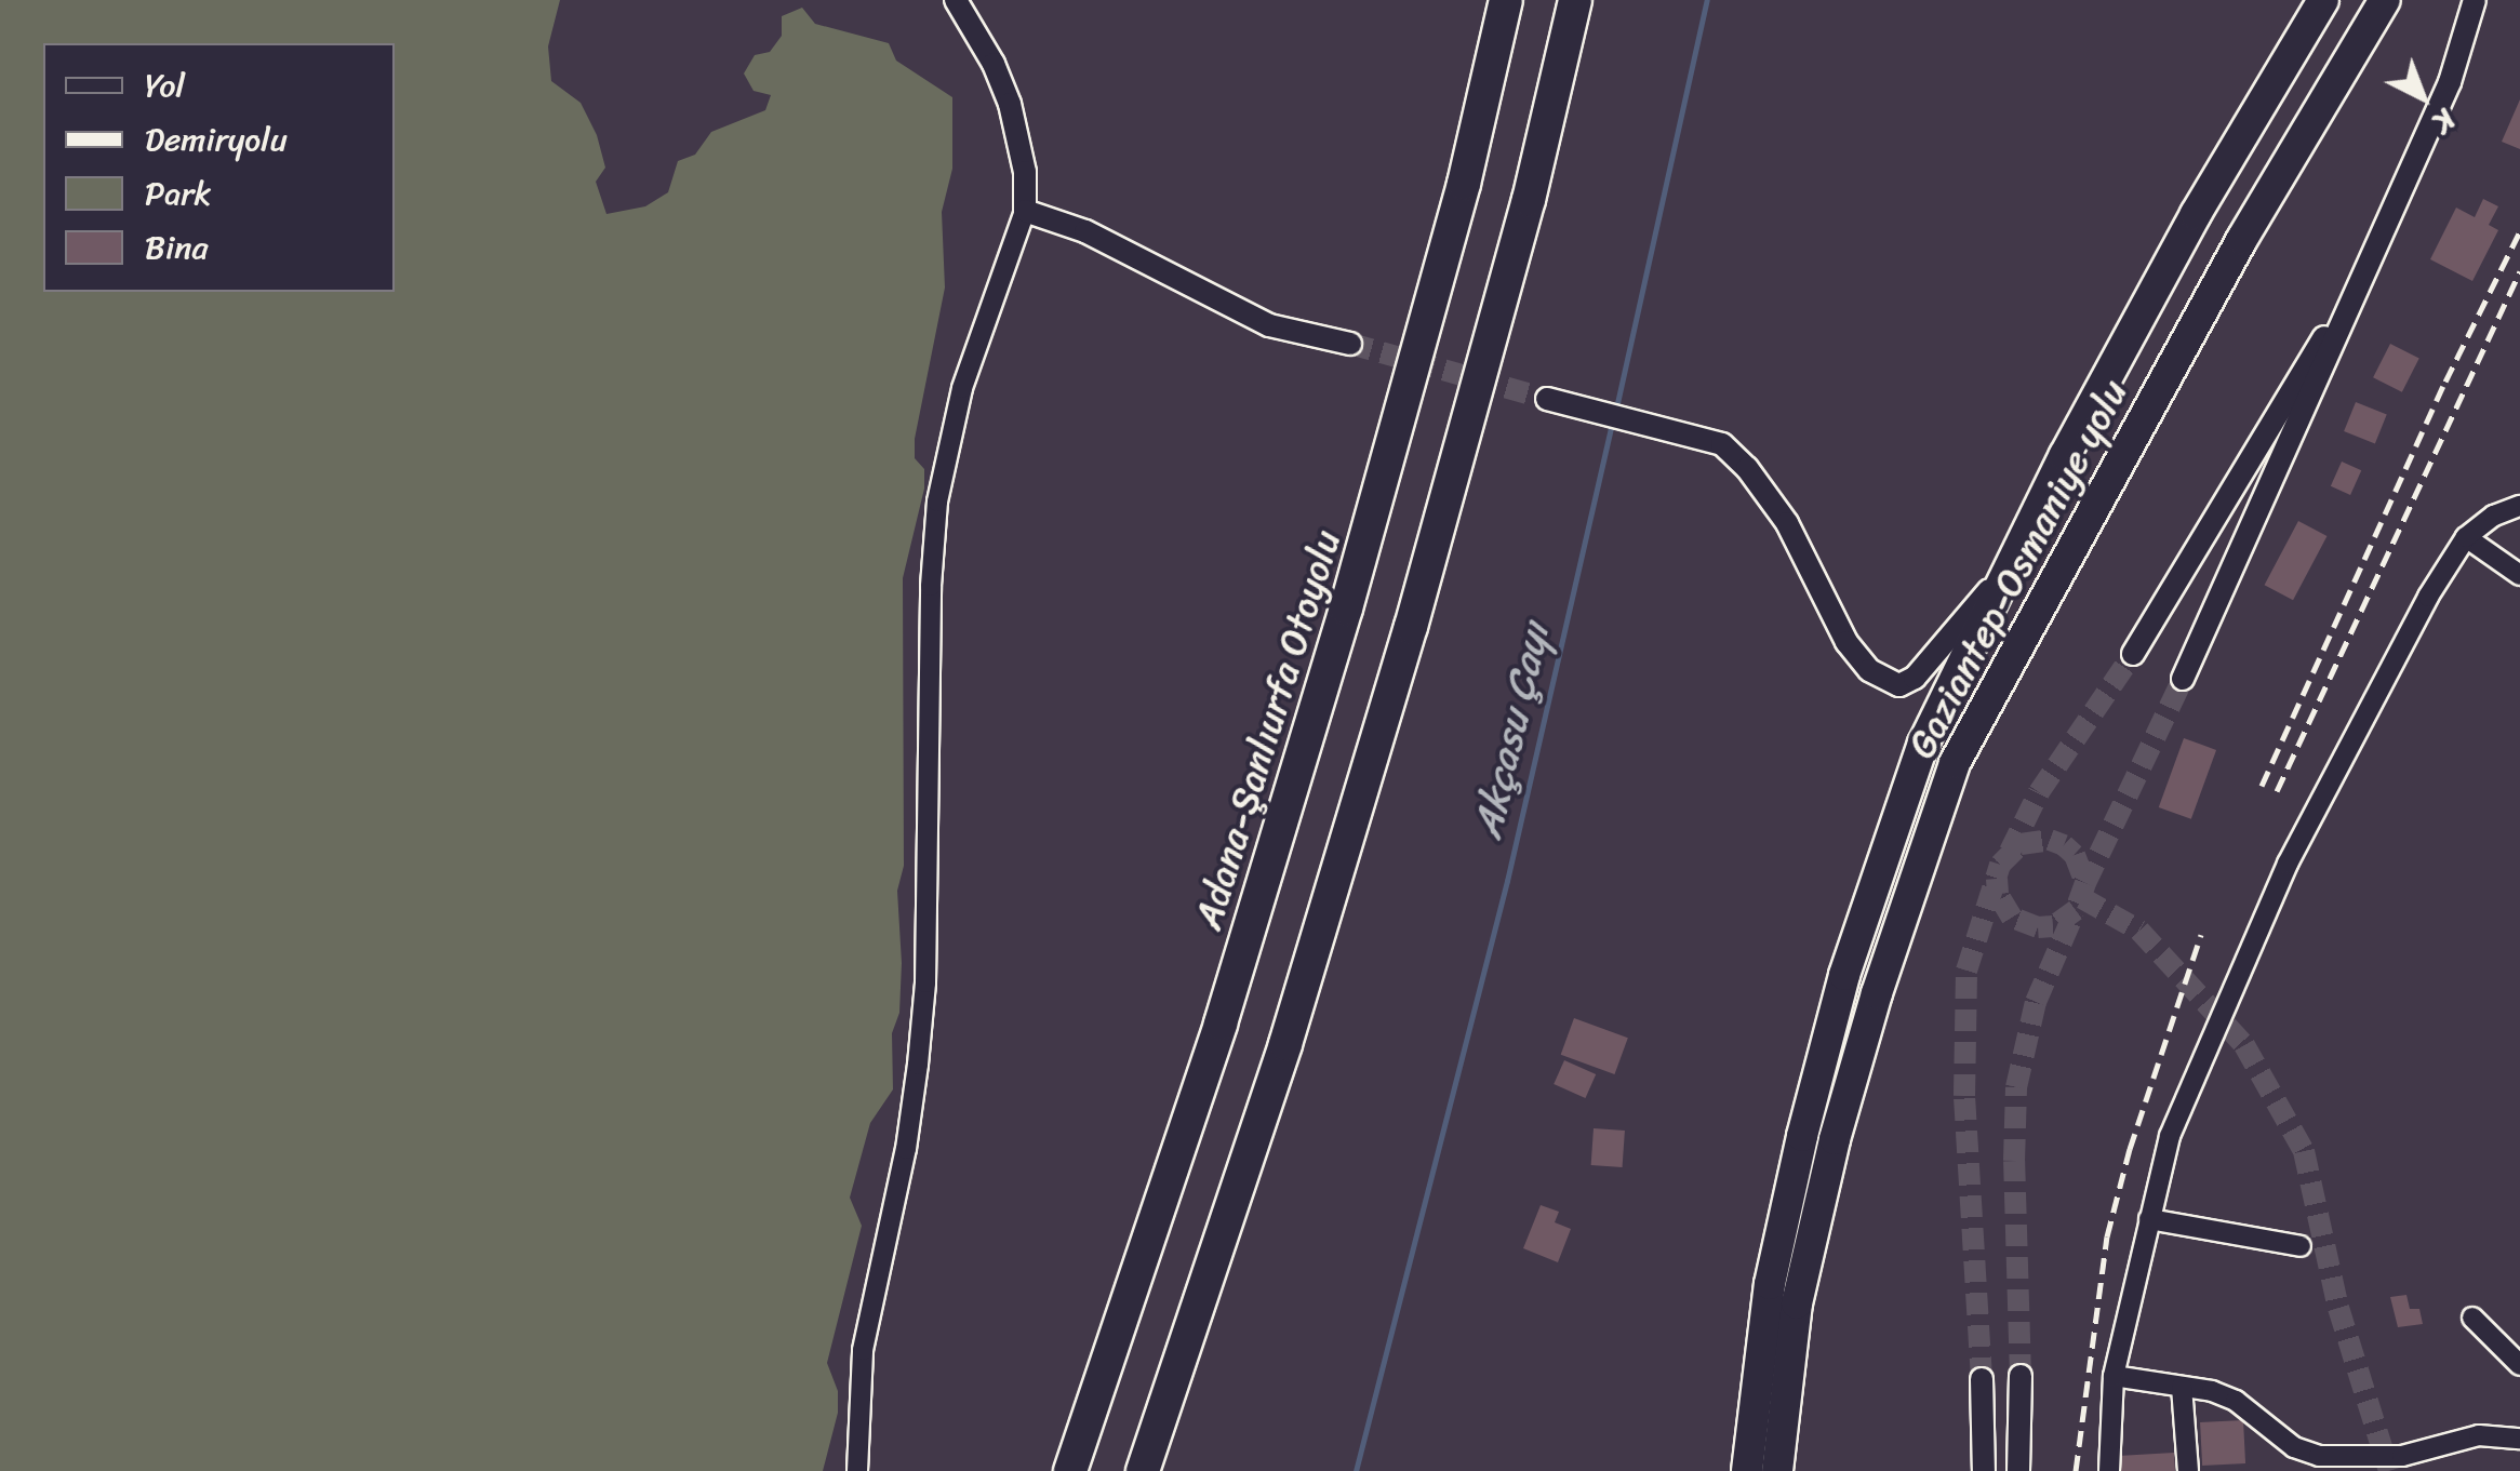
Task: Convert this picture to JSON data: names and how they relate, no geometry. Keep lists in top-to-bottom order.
{
  "streets": {
    "highway": ["Gaziantep-Osmaniye yolu", "Adana-Şanlıurfa Otoyolu"]
  },
  "water": ["Akçasu Çayı"],
  "legend": [
    "Yol",
    "Demiryolu",
    "Park",
    "Bina"
  ],
  "north": "bottom right"
}
